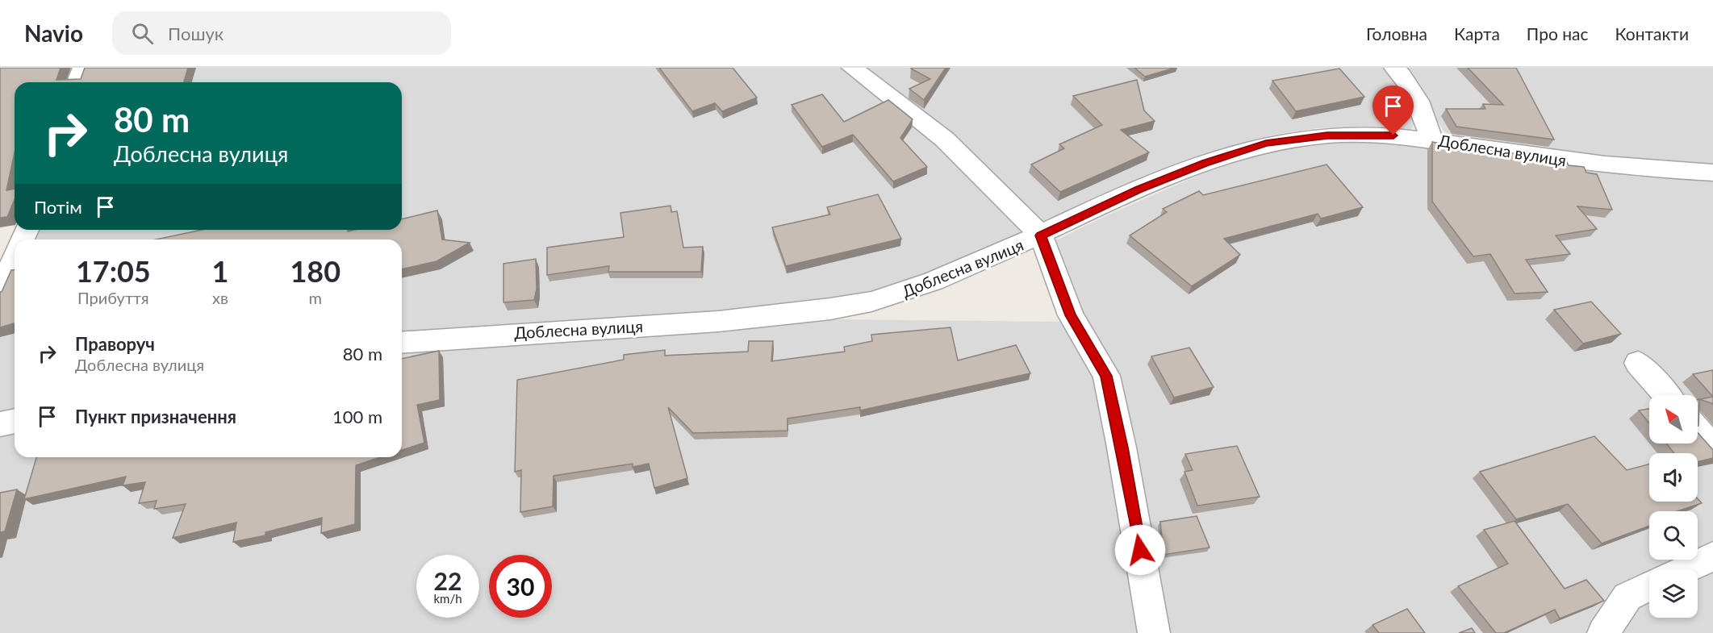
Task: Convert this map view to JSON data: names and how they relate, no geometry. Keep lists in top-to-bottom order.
{
  "streets": {
    "street": ["Доблесна вулиця"]
  },
  "north": "top left",
  "page": {
    "header": "Navio",
    "search": "Пошук",
    "nav": [
      "Головна",
      "Карта",
      "Про нас",
      "Контакти"
    ],
    "turn": ["80 m", "Доблесна вулиця"],
    "then": "Потім",
    "eta": [
      "17:05",
      "Прибуття",
      "1",
      "хв",
      "180",
      "m"
    ],
    "list": [
      {
        "name": "Праворуч",
        "note": "Доблесна вулиця",
        "value": "80 m"
      },
      {
        "name": "Пункт призначення",
        "value": "100 m"
      }
    ],
    "speed": "22 km/h",
    "limit": "30"
  }
}
